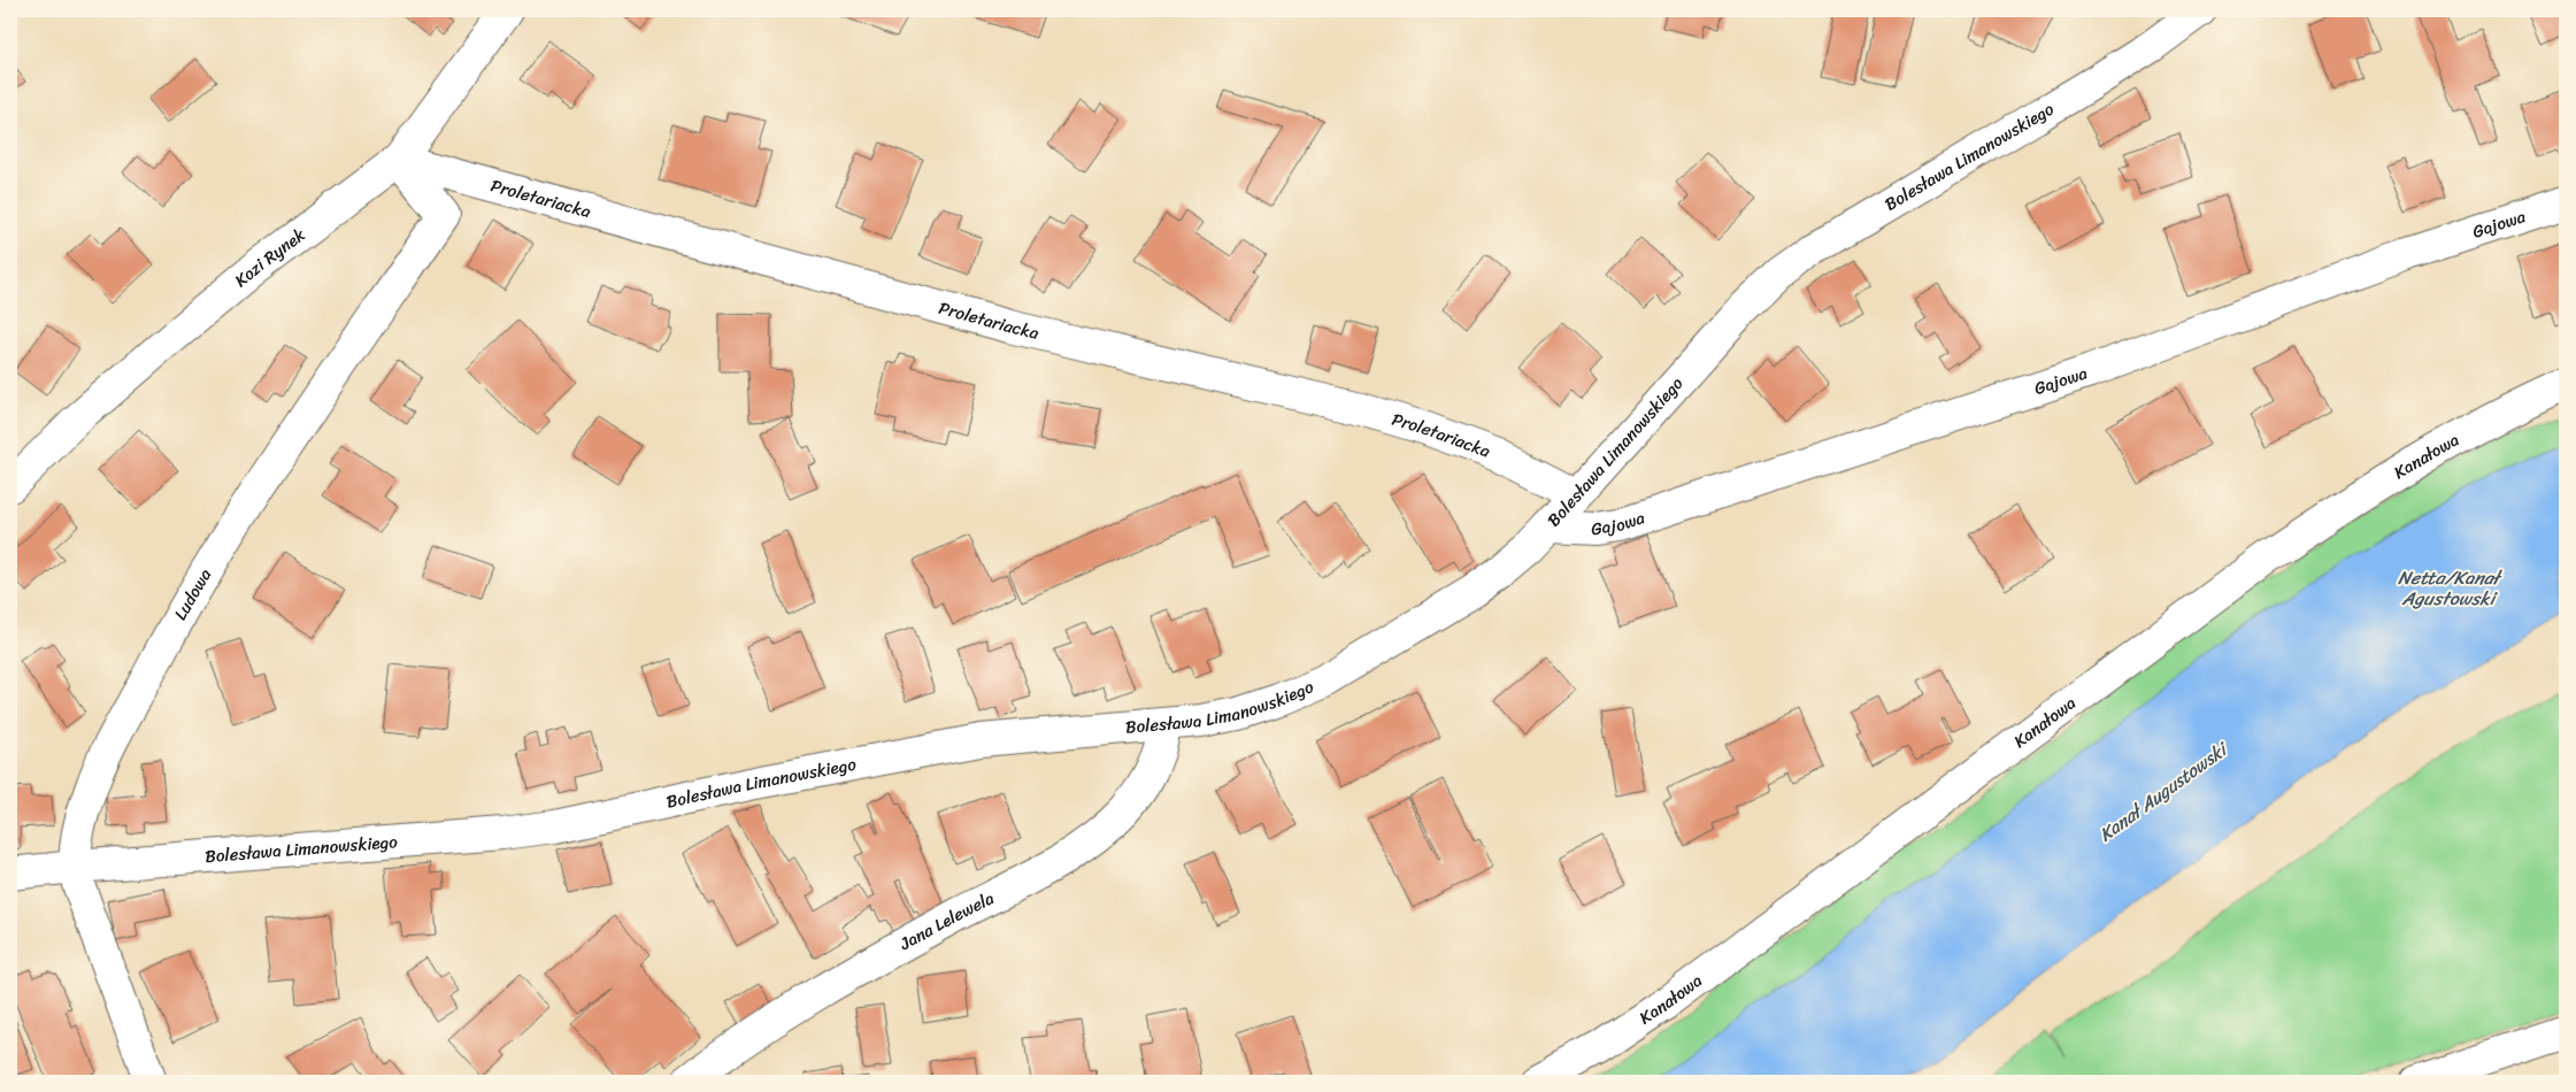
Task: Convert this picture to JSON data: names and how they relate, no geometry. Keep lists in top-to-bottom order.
{
  "streets": {
    "street": [
      "Bolesława Limanowskiego",
      "Proletariacka",
      "Gajowa",
      "Kozi Rynek",
      "Kanałowa",
      "Ludowa",
      "Jana Lelewela"
    ]
  },
  "crossings": [
    ["Bolesława Limanowskiego", "Proletariacka"],
    ["Bolesława Limanowskiego", "Gajowa"],
    ["Bolesława Limanowskiego", "Ludowa"],
    ["Bolesława Limanowskiego", "Jana Lelewela"],
    ["Proletariacka", "Kozi Rynek"],
    ["Proletariacka", "Ludowa"],
    ["Kozi Rynek", "Ludowa"]
  ],
  "water": ["Netta/Kanał Agustowski", "Kanał Augustowski"]
}
